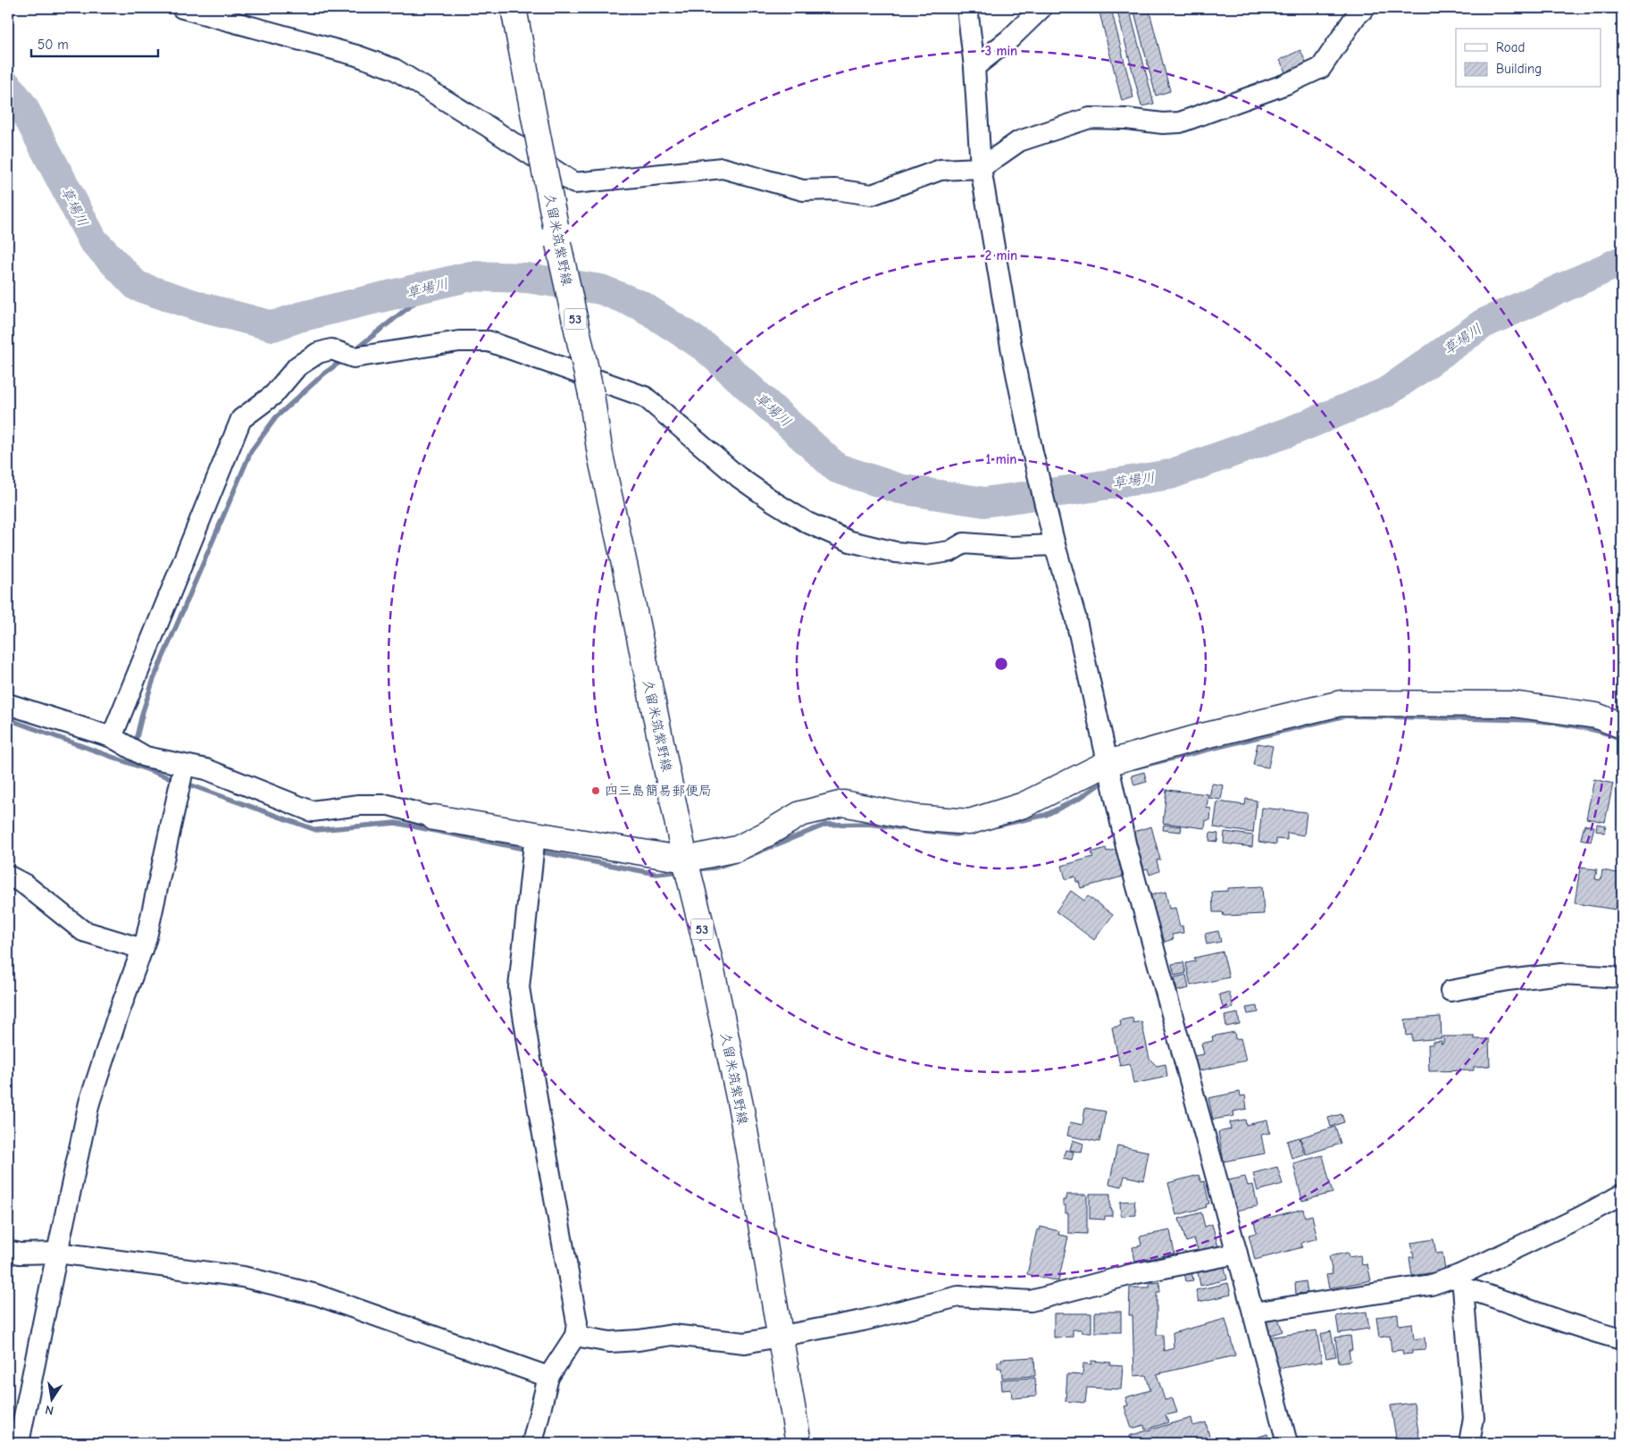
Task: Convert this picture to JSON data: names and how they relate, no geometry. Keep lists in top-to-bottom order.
{
  "streets": {
    "main road": ["久留米筑紫野線", "53"]
  },
  "water": ["草場川"],
  "places": ["四三島簡易郵便局"],
  "legend": ["Road", "Building"],
  "scale_bar": "50 m",
  "north": "bottom",
  "rings": ["3 min", "2 min", "1 min"]
}
